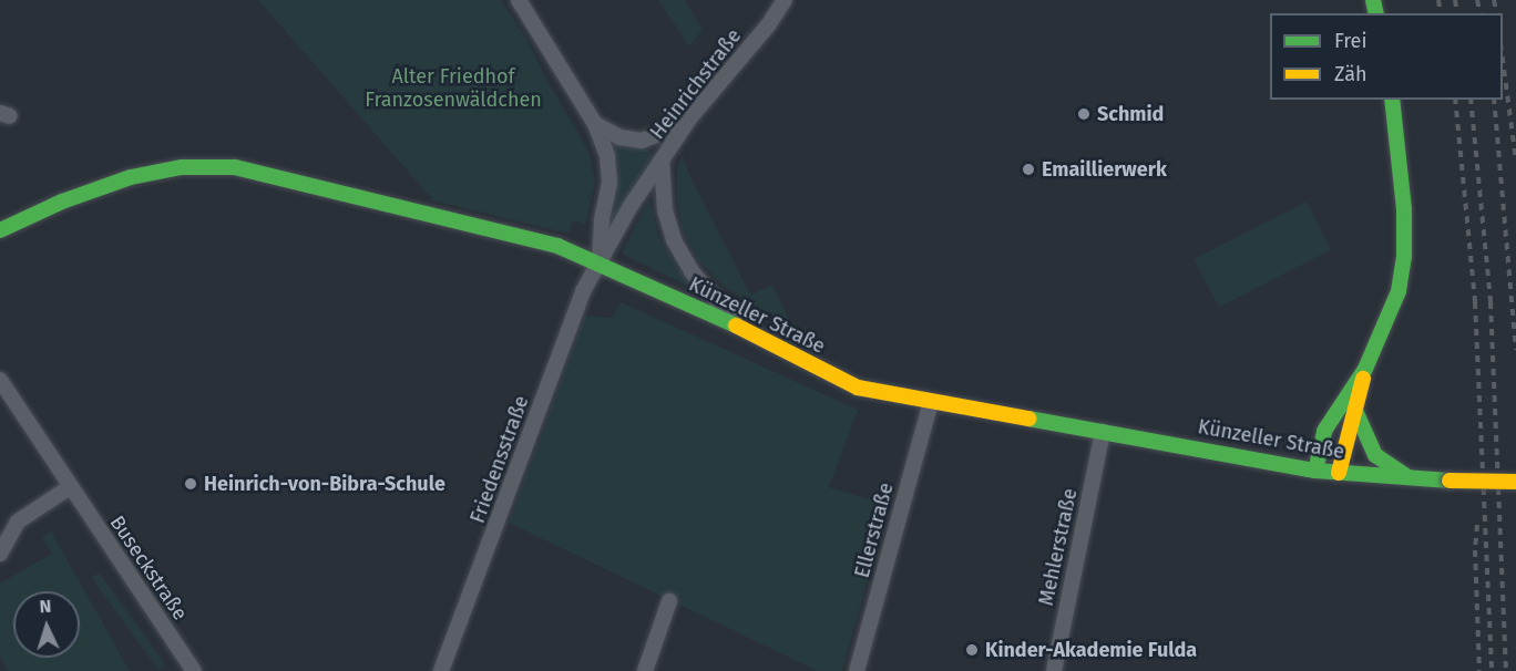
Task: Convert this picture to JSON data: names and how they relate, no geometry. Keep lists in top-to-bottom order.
{
  "streets": {
    "main road": ["Künzeller Straße"],
    "street": [
      "Heinrichstraße",
      "Friedensstraße",
      "Ellerstraße",
      "Mehlerstraße",
      "Buseckstraße"
    ]
  },
  "crossings": [
    ["Heinrichstraße", "Künzeller Straße"],
    ["Heinrichstraße", "Friedensstraße"],
    ["Künzeller Straße", "Friedensstraße"],
    ["Künzeller Straße", "Ellerstraße"],
    ["Künzeller Straße", "Mehlerstraße"]
  ],
  "parks": ["Alter Friedhof Franzosenwäldchen"],
  "places": [
    "Schmid",
    "Emaillierwerk",
    "Heinrich-von-Bibra-Schule",
    "Kinder-Akademie Fulda"
  ],
  "legend": ["Frei", "Zäh"],
  "north": "top"
}
